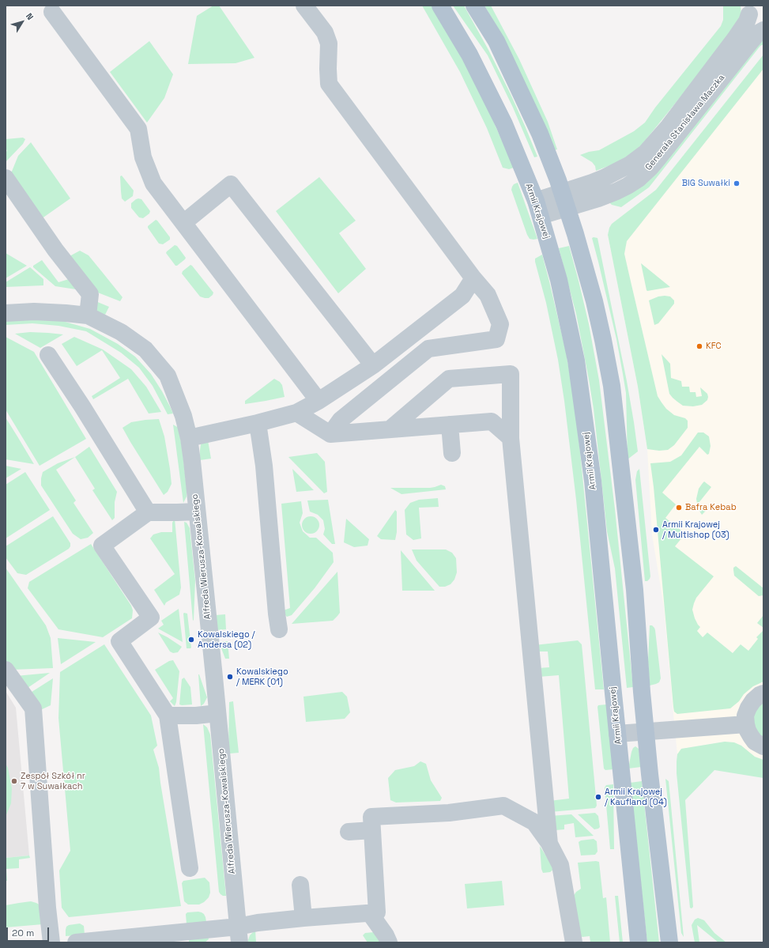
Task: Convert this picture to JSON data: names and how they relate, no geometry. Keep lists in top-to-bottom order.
{
  "streets": {
    "main road": ["Armii Krajowej"],
    "street": ["Generała Stanisława Maczka", "Alfreda Wierusza-Kowalskiego"]
  },
  "crossings": [
    ["Generała Stanisława Maczka", "Armii Krajowej"]
  ],
  "places": [
    "BIG Suwałki",
    "KFC",
    "Bafra Kebab",
    "Armii Krajowej / Multishop (03)",
    "Kowalskiego / Andersa (02)",
    "Kowalskiego / MERK (01)",
    "Zespół Szkół nr 7 w Suwałkach",
    "Armii Krajowej / Kaufland (04)"
  ],
  "scale_bar": "20 m",
  "north": "top right"
}
